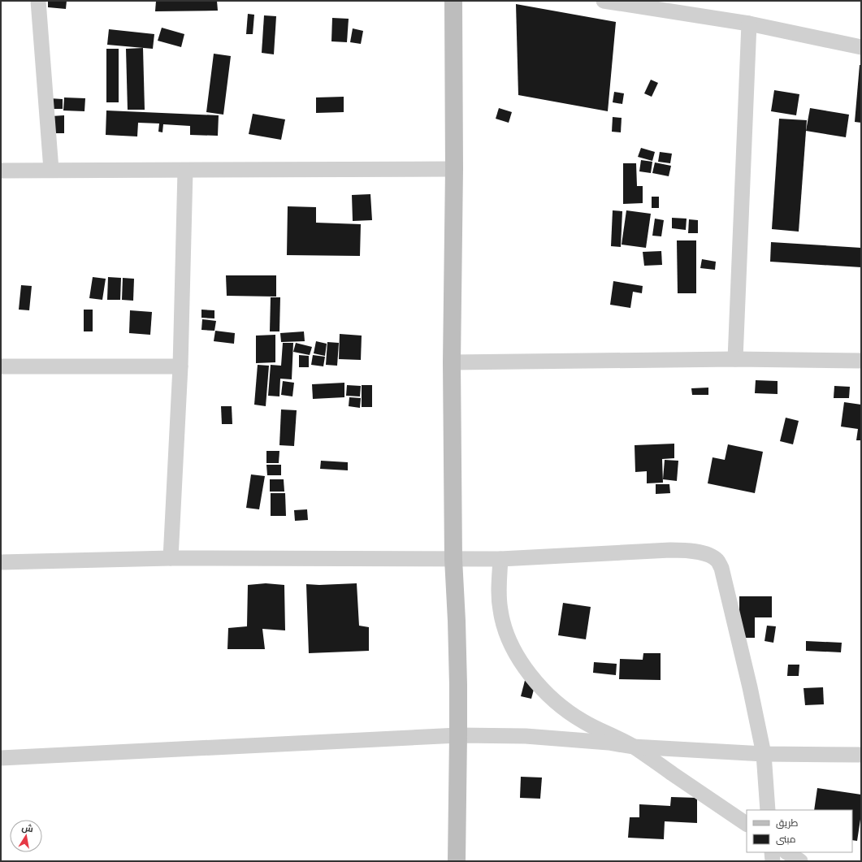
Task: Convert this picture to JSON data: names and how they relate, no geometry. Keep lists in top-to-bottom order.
{
  "legend": ["طريق", "مبنى"],
  "north": "top"
}
